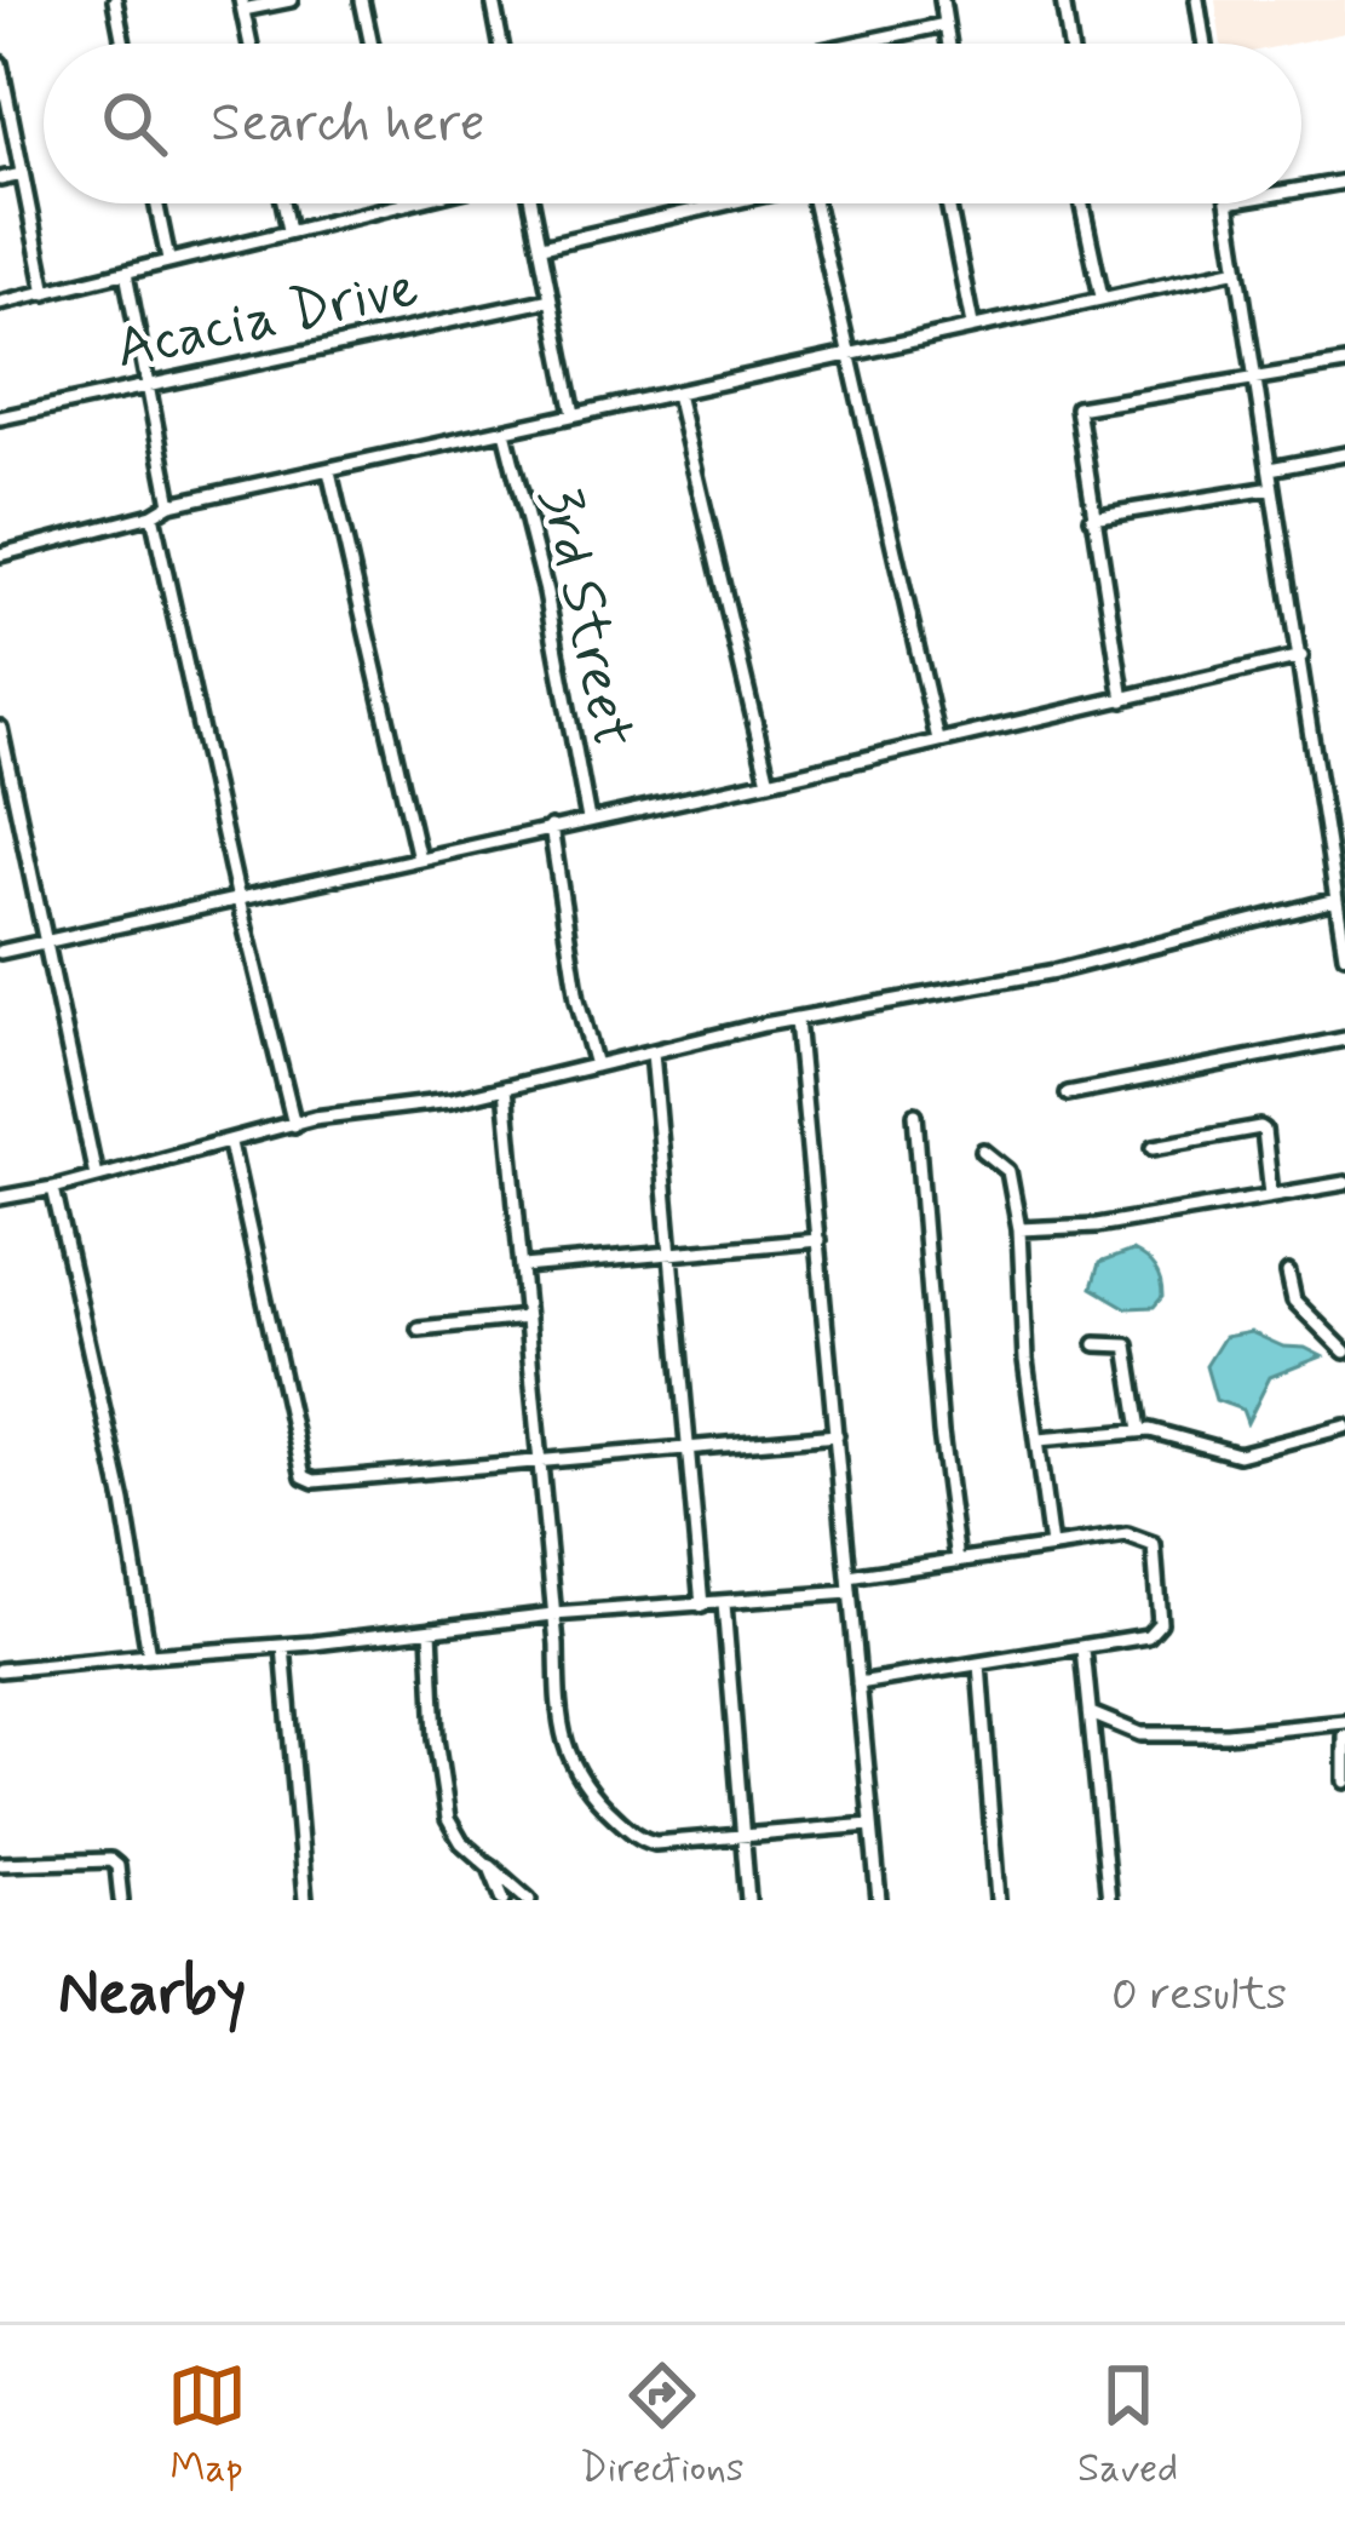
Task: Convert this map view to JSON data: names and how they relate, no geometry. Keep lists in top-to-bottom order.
{
  "streets": {
    "street": ["Acacia Drive", "3rd Street"]
  },
  "page": {
    "search": "Search here",
    "heading": ["Nearby", "0 results"],
    "nav": ["Map", "Directions", "Saved"]
  }
}
